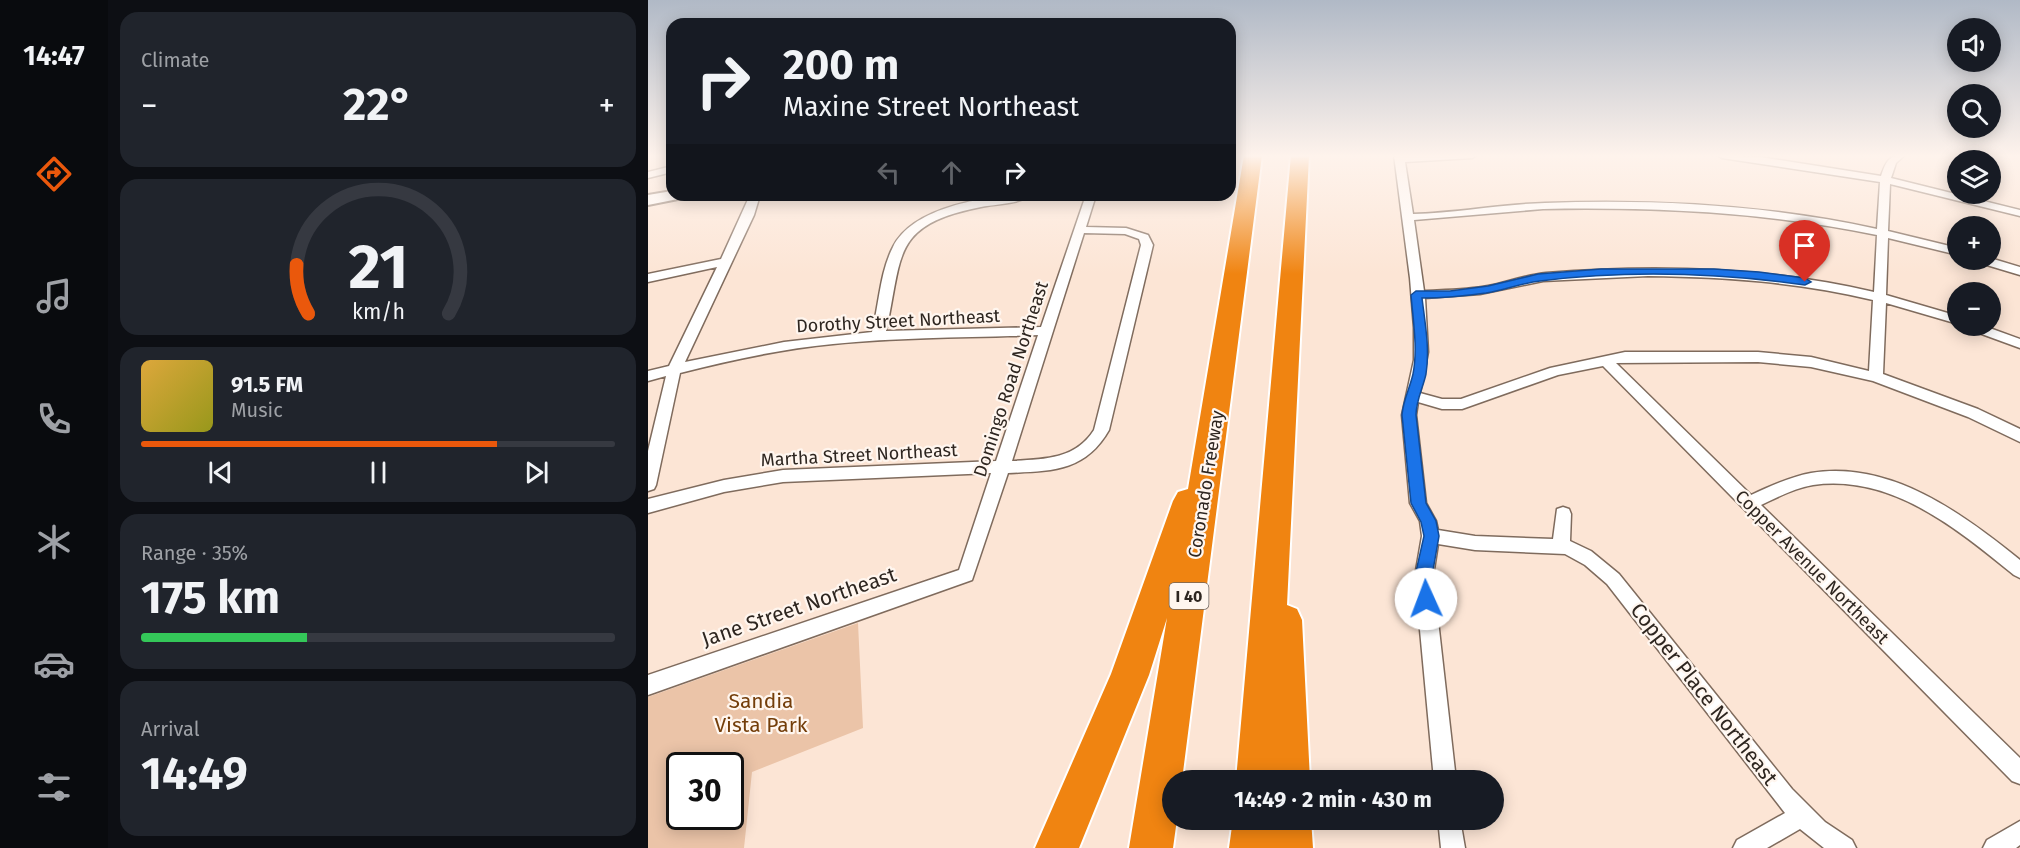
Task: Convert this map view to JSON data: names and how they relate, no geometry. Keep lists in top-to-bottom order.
{
  "streets": {
    "highway": ["Coronado Freeway", "I 40"],
    "street": [
      "Dorothy Street Northeast",
      "Domingo Road Northeast",
      "Martha Street Northeast",
      "Copper Avenue Northeast",
      "Jane Street Northeast",
      "Copper Place Northeast"
    ]
  },
  "crossings": [
    ["Dorothy Street Northeast", "Domingo Road Northeast"],
    ["Domingo Road Northeast", "Martha Street Northeast"],
    ["Domingo Road Northeast", "Jane Street Northeast"]
  ],
  "parks": ["Sandia Vista Park"],
  "page": {
    "tabs": "14:47",
    "tile": [
      "Climate",
      ["Range · 35%", "175 km"],
      ["Arrival", "14:49"]
    ],
    "map_buttons": ["+", "−"],
    "turn": ["200 m", "Maxine Street Northeast"],
    "heat": ["−", "22°", "+"],
    "song": ["91.5 FM", "Music"],
    "limit": "30",
    "trip": "14:49 · 2 min · 430 m",
    "gauge": ["21", "km/h"]
  }
}
